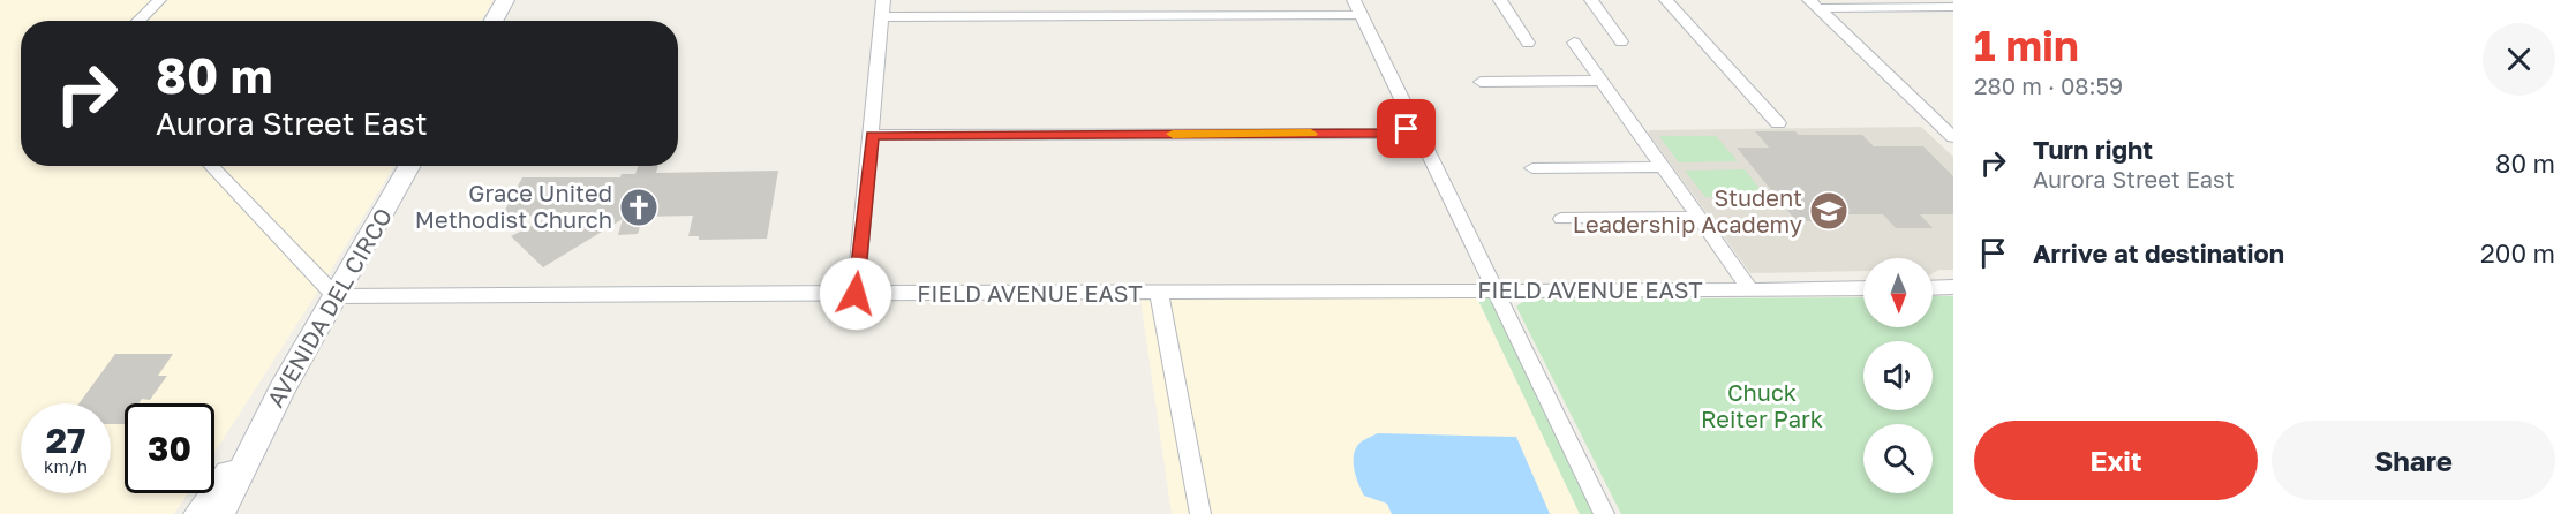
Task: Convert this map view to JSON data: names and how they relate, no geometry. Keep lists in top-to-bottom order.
{
  "streets": {
    "street": ["FIELD AVENUE EAST", "AVENIDA DEL CIRCO"]
  },
  "crossings": [
    ["FIELD AVENUE EAST", "AVENIDA DEL CIRCO"]
  ],
  "parks": ["Chuck Reiter Park"],
  "places": {
    "church": ["Grace United Methodist Church"],
    "school or university": ["Student Leadership Academy"]
  },
  "north": "bottom",
  "page": {
    "heading": ["1 min", "280 m · 08:59"],
    "turn": ["80 m", "Aurora Street East"],
    "list": [
      {
        "name": "Turn right",
        "note": "Aurora Street East",
        "value": "80 m"
      },
      {
        "name": "Arrive at destination",
        "value": "200 m"
      }
    ],
    "speed": "27 km/h",
    "limit": "30",
    "buttons": ["Exit", "Share"]
  }
}
